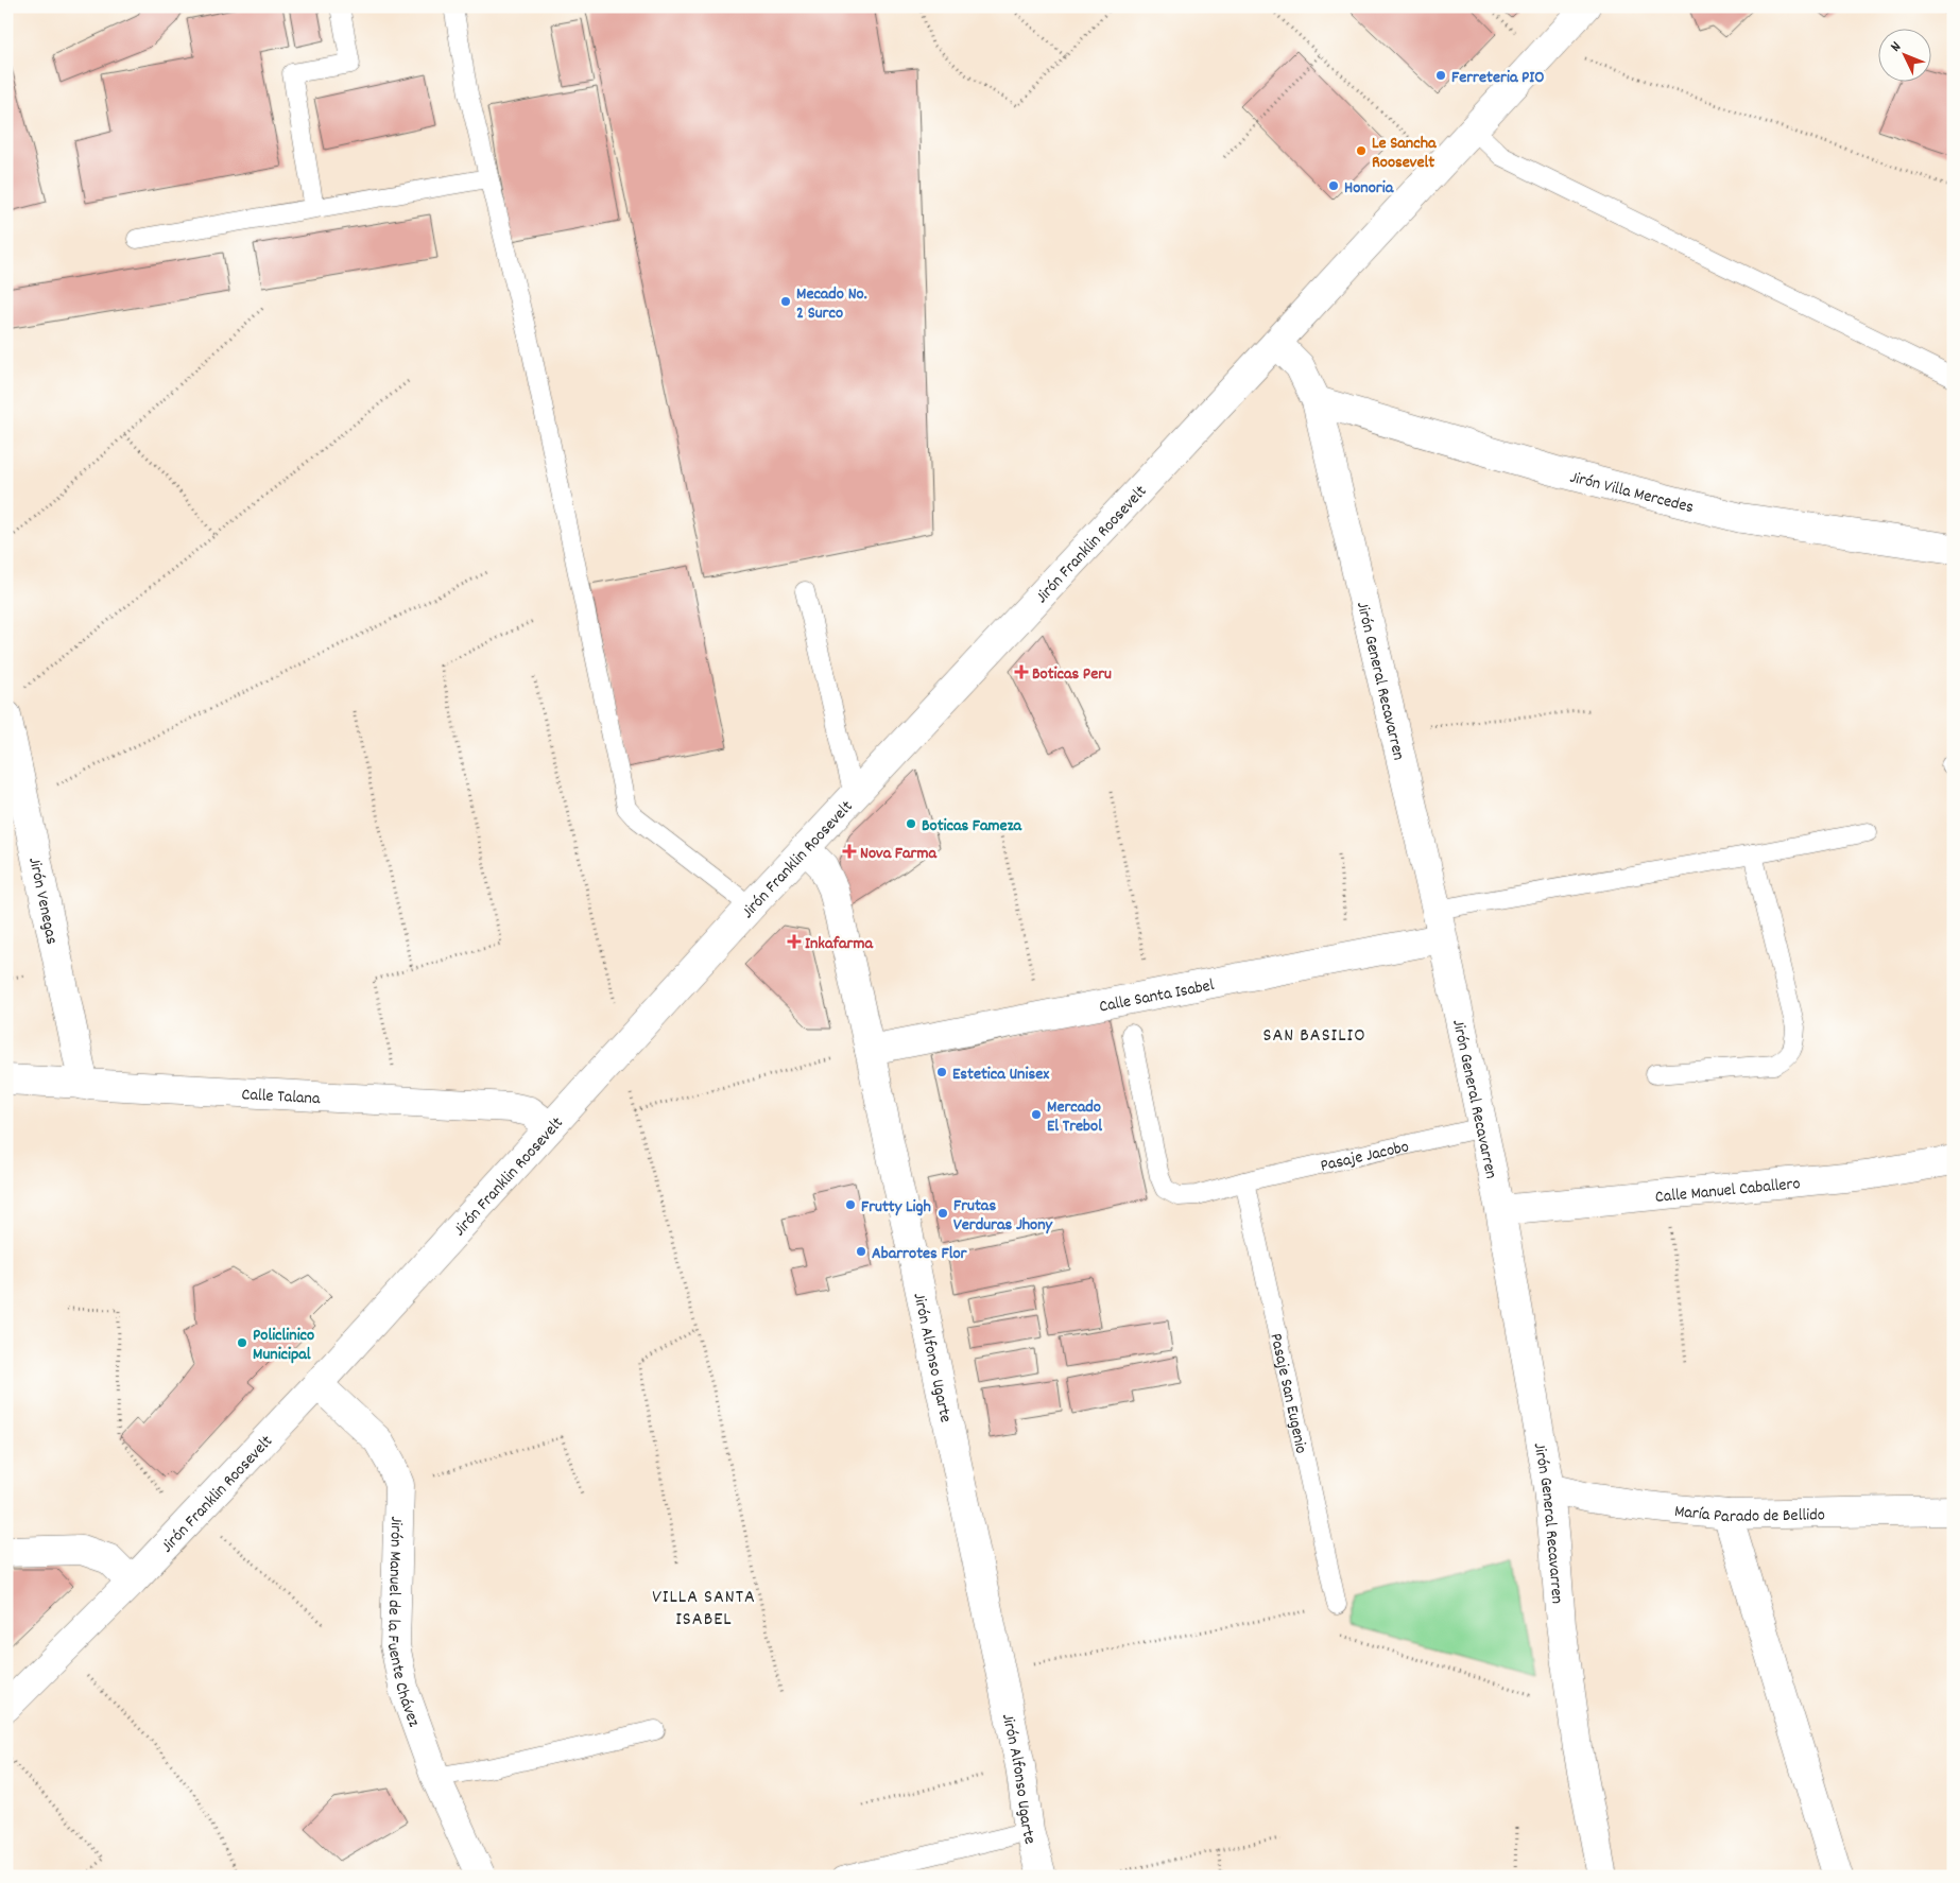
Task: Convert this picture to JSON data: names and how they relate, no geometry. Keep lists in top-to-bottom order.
{
  "streets": {
    "street": [
      "Jirón Villa Mercedes",
      "Jirón Franklin Roosevelt",
      "Jirón General Recavarren",
      "Jirón Venegas",
      "Calle Santa Isabel",
      "Calle Talana",
      "Calle Manuel Caballero",
      "Jirón Alfonso Ugarte",
      "María Parado de Bellido",
      "Jirón Manuel de la Fuente Chávez"
    ],
    "lane": ["Pasaje Jacobo", "Pasaje San Eugenio"]
  },
  "crossings": [
    ["Jirón Villa Mercedes", "Jirón General Recavarren"],
    ["Jirón Franklin Roosevelt", "Jirón General Recavarren"],
    ["Jirón Franklin Roosevelt", "Calle Talana"],
    ["Jirón Franklin Roosevelt", "Jirón Alfonso Ugarte"],
    ["Jirón Franklin Roosevelt", "Jirón Manuel de la Fuente Chávez"],
    ["Jirón General Recavarren", "Calle Santa Isabel"],
    ["Jirón General Recavarren", "Pasaje Jacobo"],
    ["Jirón General Recavarren", "Calle Manuel Caballero"],
    ["Jirón General Recavarren", "María Parado de Bellido"],
    ["Jirón Venegas", "Calle Talana"],
    ["Calle Santa Isabel", "Jirón Alfonso Ugarte"],
    ["Pasaje Jacobo", "Pasaje San Eugenio"]
  ],
  "districts": ["SAN BASILIO", "VILLA SANTA ISABEL"],
  "places": {
    "other": [
      "Ferreteria PIO",
      "Le Sancha Roosevelt",
      "Honoria",
      "Mecado No. 2 Surco",
      "Boticas Fameza",
      "Estetica Unisex",
      "Mercado El Trebol",
      "Frutty Ligh",
      "Frutas Verduras Jhony",
      "Abarrotes Flor",
      "Policlinico Municipal"
    ],
    "health": ["Boticas Peru", "Nova Farma", "Inkafarma"]
  },
  "north": "top left"
}
